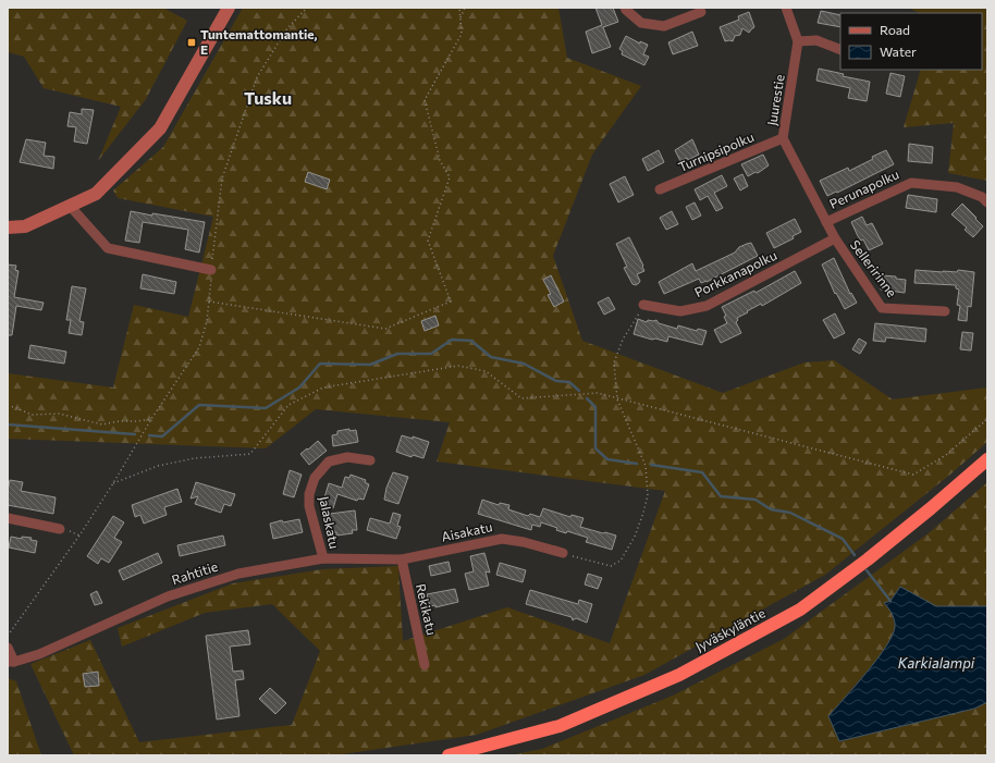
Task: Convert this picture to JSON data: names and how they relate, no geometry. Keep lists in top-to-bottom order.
{
  "streets": {
    "highway": ["Jyväskyläntie"],
    "street": [
      "Juurestie",
      "Turnipsipolku",
      "Perunapolku",
      "Selleririnne",
      "Porkkanapolku",
      "Jalaskatu",
      "Aisakatu",
      "Rahtitie",
      "Rekikatu"
    ]
  },
  "crossings": [
    ["Juurestie", "Turnipsipolku"],
    ["Juurestie", "Perunapolku"],
    ["Juurestie", "Selleririnne"],
    ["Juurestie", "Porkkanapolku"],
    ["Selleririnne", "Porkkanapolku"],
    ["Jalaskatu", "Rahtitie"],
    ["Aisakatu", "Rahtitie"],
    ["Aisakatu", "Rekikatu"],
    ["Rahtitie", "Rekikatu"]
  ],
  "districts": ["Tusku"],
  "water": ["Karkialampi"],
  "places": {
    "transit": ["Tuntemattomantie, E"]
  },
  "legend": ["Road", "Water"]
}
